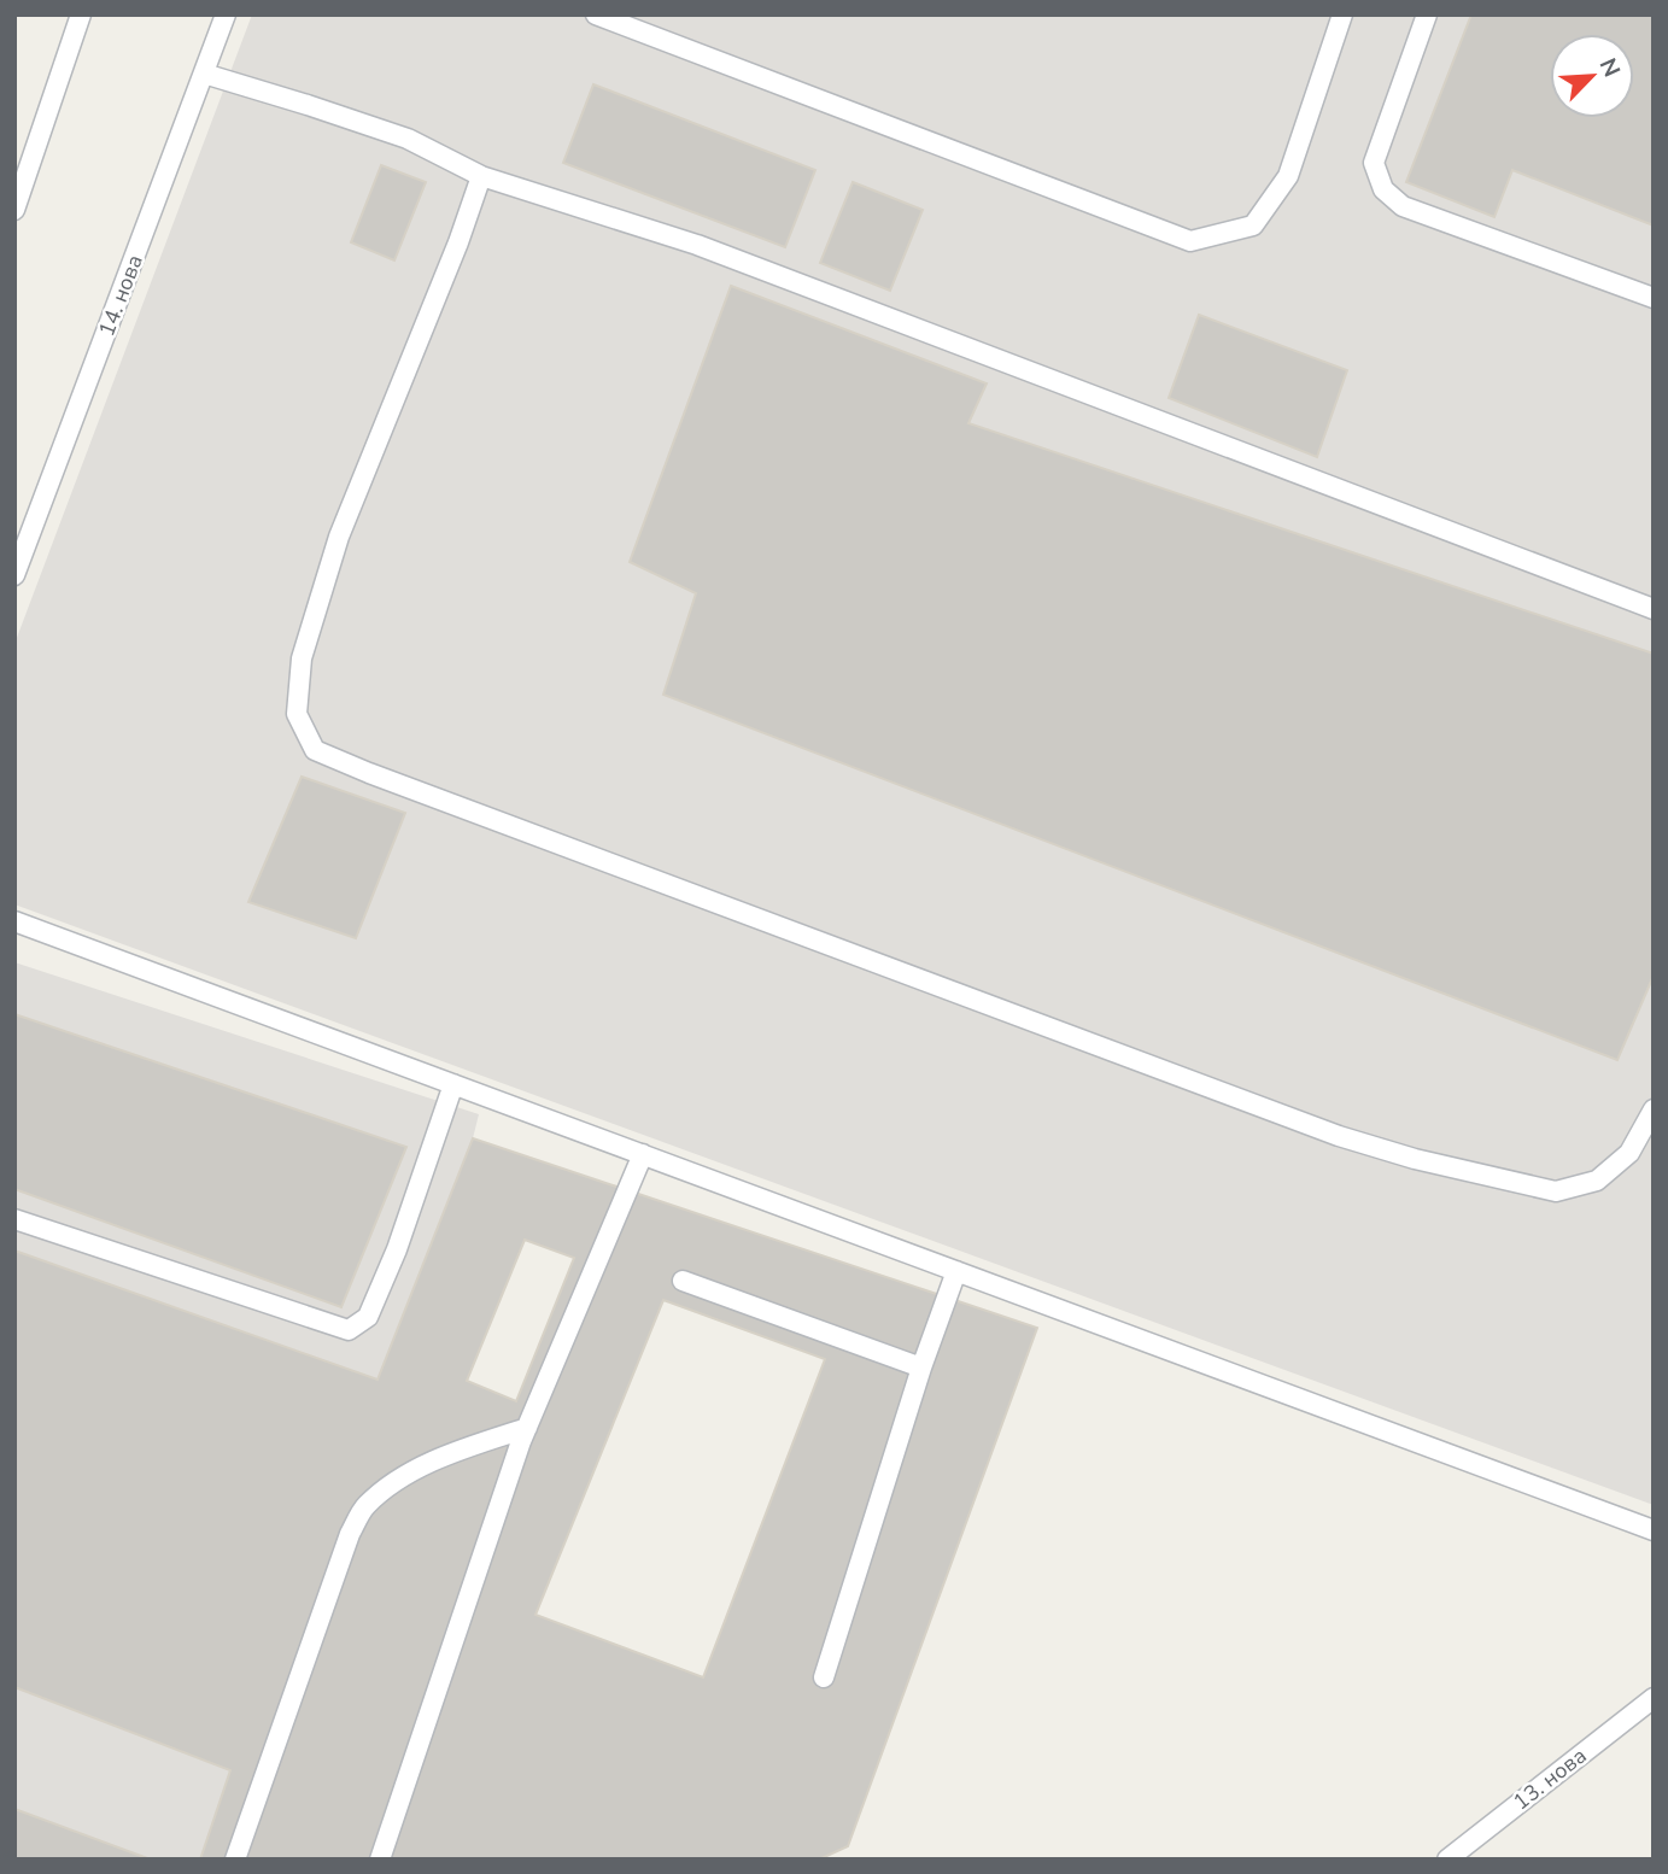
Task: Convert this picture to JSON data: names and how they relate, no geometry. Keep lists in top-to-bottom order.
{
  "streets": {
    "lane": ["14. нова", "13. нова"]
  },
  "north": "top right"
}
